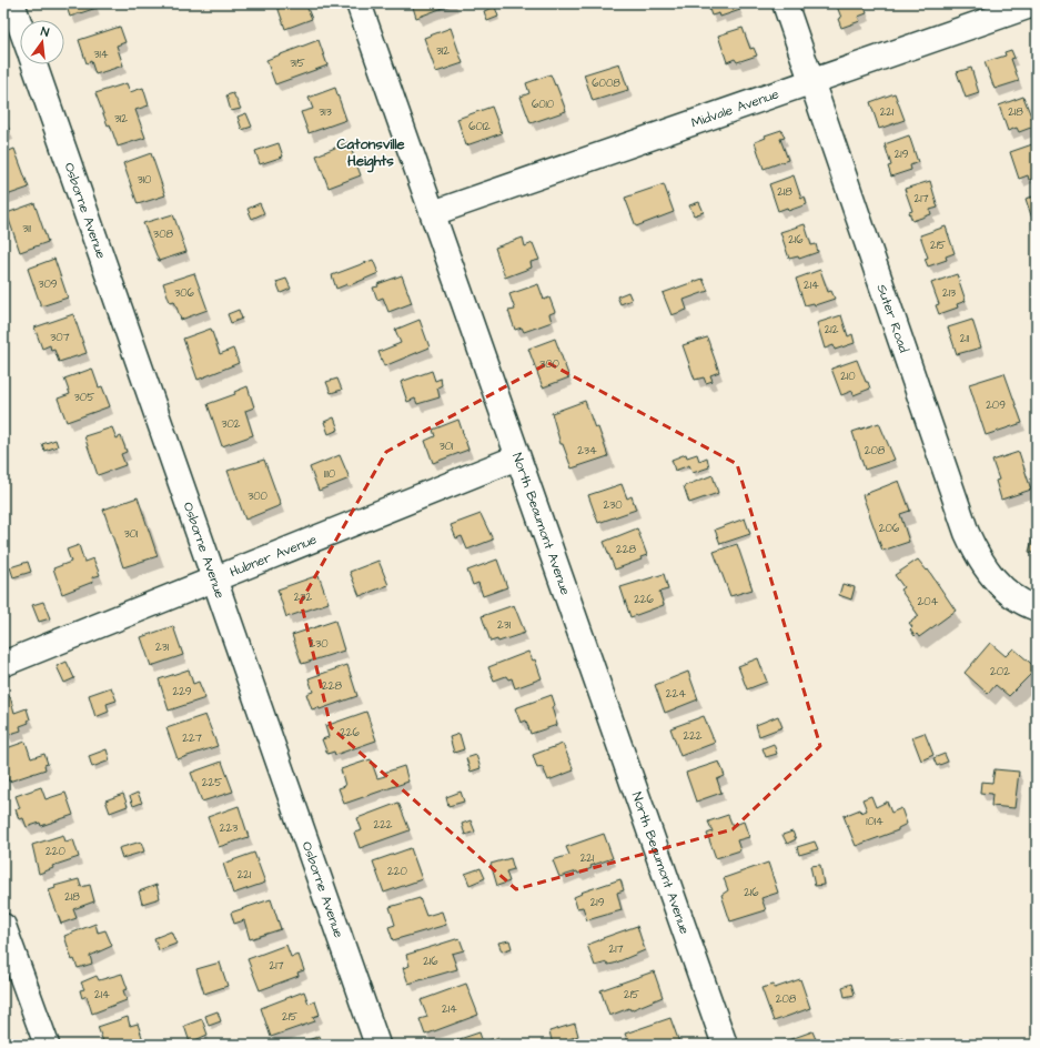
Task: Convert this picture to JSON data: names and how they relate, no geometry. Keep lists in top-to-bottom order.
{
  "streets": {
    "street": [
      "Midvale Avenue",
      "Osborne Avenue",
      "Suter Road",
      "North Beaumont Avenue",
      "Hubner Avenue"
    ]
  },
  "crossings": [
    ["Midvale Avenue", "Suter Road"],
    ["Midvale Avenue", "North Beaumont Avenue"],
    ["Osborne Avenue", "Hubner Avenue"],
    ["North Beaumont Avenue", "Hubner Avenue"]
  ],
  "districts": ["Catonsville Heights"],
  "house_numbers": [
    "312",
    "314",
    "315",
    "6008",
    "6010",
    "313",
    "221",
    "218",
    "312",
    "6012",
    "219",
    "310",
    "218",
    "217",
    "311",
    "308",
    "216",
    "215",
    "309",
    "214",
    "306",
    "213",
    "212",
    "307",
    "211",
    "300",
    "210",
    "305",
    "209",
    "302",
    "301",
    "234",
    "208",
    "1110",
    "300",
    "230",
    "206",
    "301",
    "228",
    "232",
    "226",
    "204",
    "231",
    "230",
    "231",
    "202",
    "228",
    "229",
    "224",
    "226",
    "222",
    "227",
    "225",
    "1014",
    "222",
    "223",
    "220",
    "221",
    "220",
    "221",
    "216",
    "218",
    "219",
    "217",
    "216",
    "217",
    "214",
    "215",
    "208",
    "214",
    "215"
  ],
  "north": "top"
}
